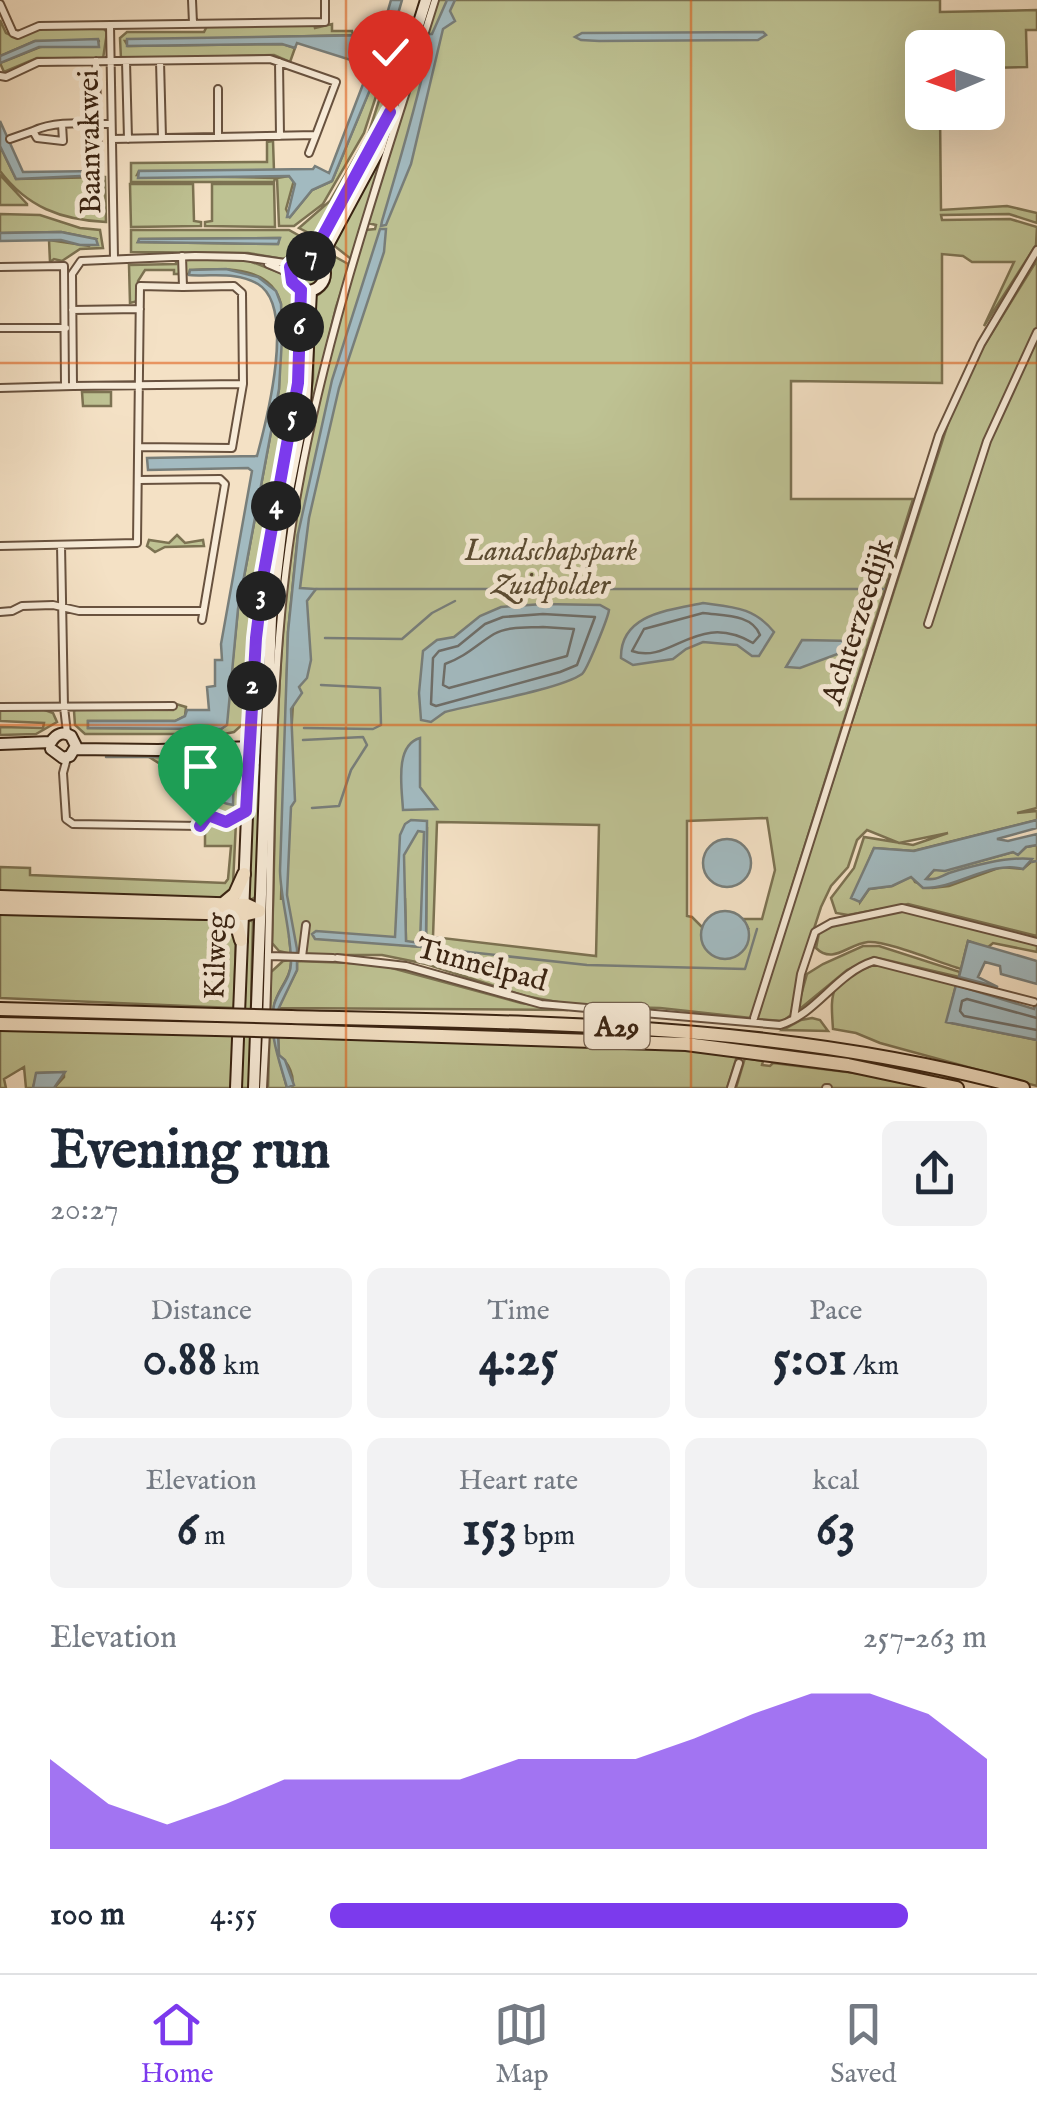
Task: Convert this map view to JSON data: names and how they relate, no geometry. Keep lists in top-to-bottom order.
{
  "streets": {
    "highway": ["A29"],
    "main road": ["Kilweg"],
    "street": ["Baanvakwei", "Achterzeedijk", "Tunnelpad"]
  },
  "parks": ["Landschapspark Zuidpolder"],
  "north": "left",
  "page": {
    "pins": [
      "7",
      "6",
      "5",
      "4",
      "3",
      "2"
    ],
    "heading": ["Evening run", "20:27"],
    "stats": [
      ["Distance", "0.88 km"],
      ["Time", "4:25"],
      ["Pace", "5:01 /km"],
      ["Elevation", "6 m"],
      ["Heart rate", "153 bpm"],
      ["kcal", "63"]
    ],
    "chart": ["Elevation", "257–263 m"],
    "list": [
      {
        "name": "100 m",
        "note": "4:55"
      }
    ],
    "tabs": ["Home", "Map", "Saved"]
  }
}
